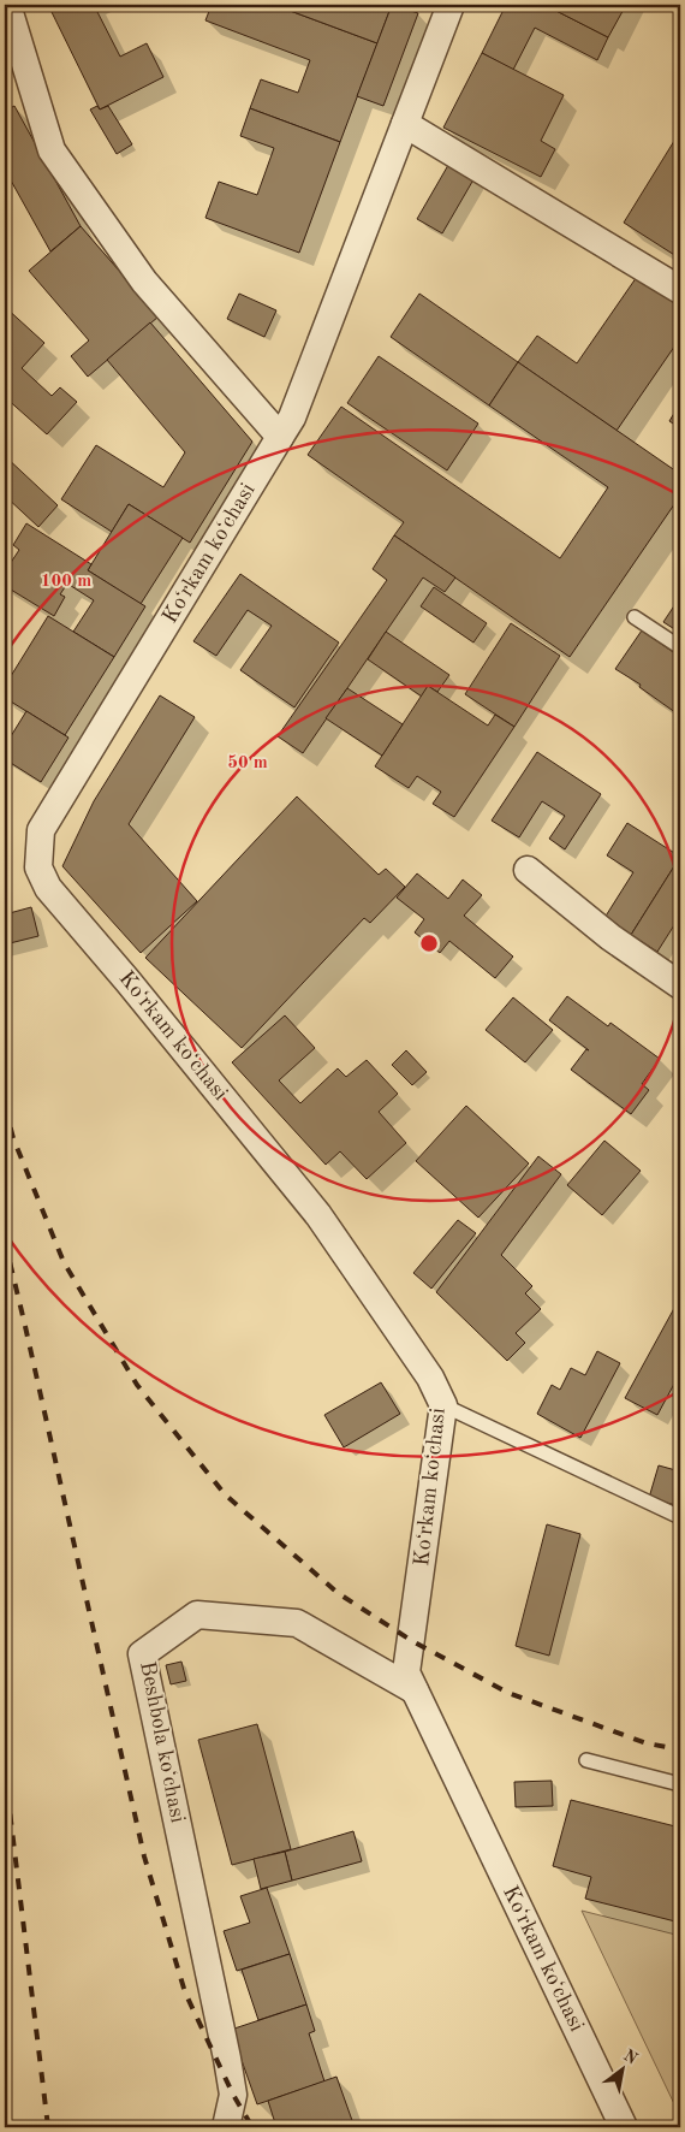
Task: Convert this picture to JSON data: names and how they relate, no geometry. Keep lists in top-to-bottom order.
{
  "streets": {
    "street": ["Koʻrkam koʻchasi", "Beshbola koʻchasi"]
  },
  "crossings": [
    ["Koʻrkam koʻchasi", "Beshbola koʻchasi"]
  ],
  "north": "top right",
  "rings": ["100 m", "50 m"]
}
